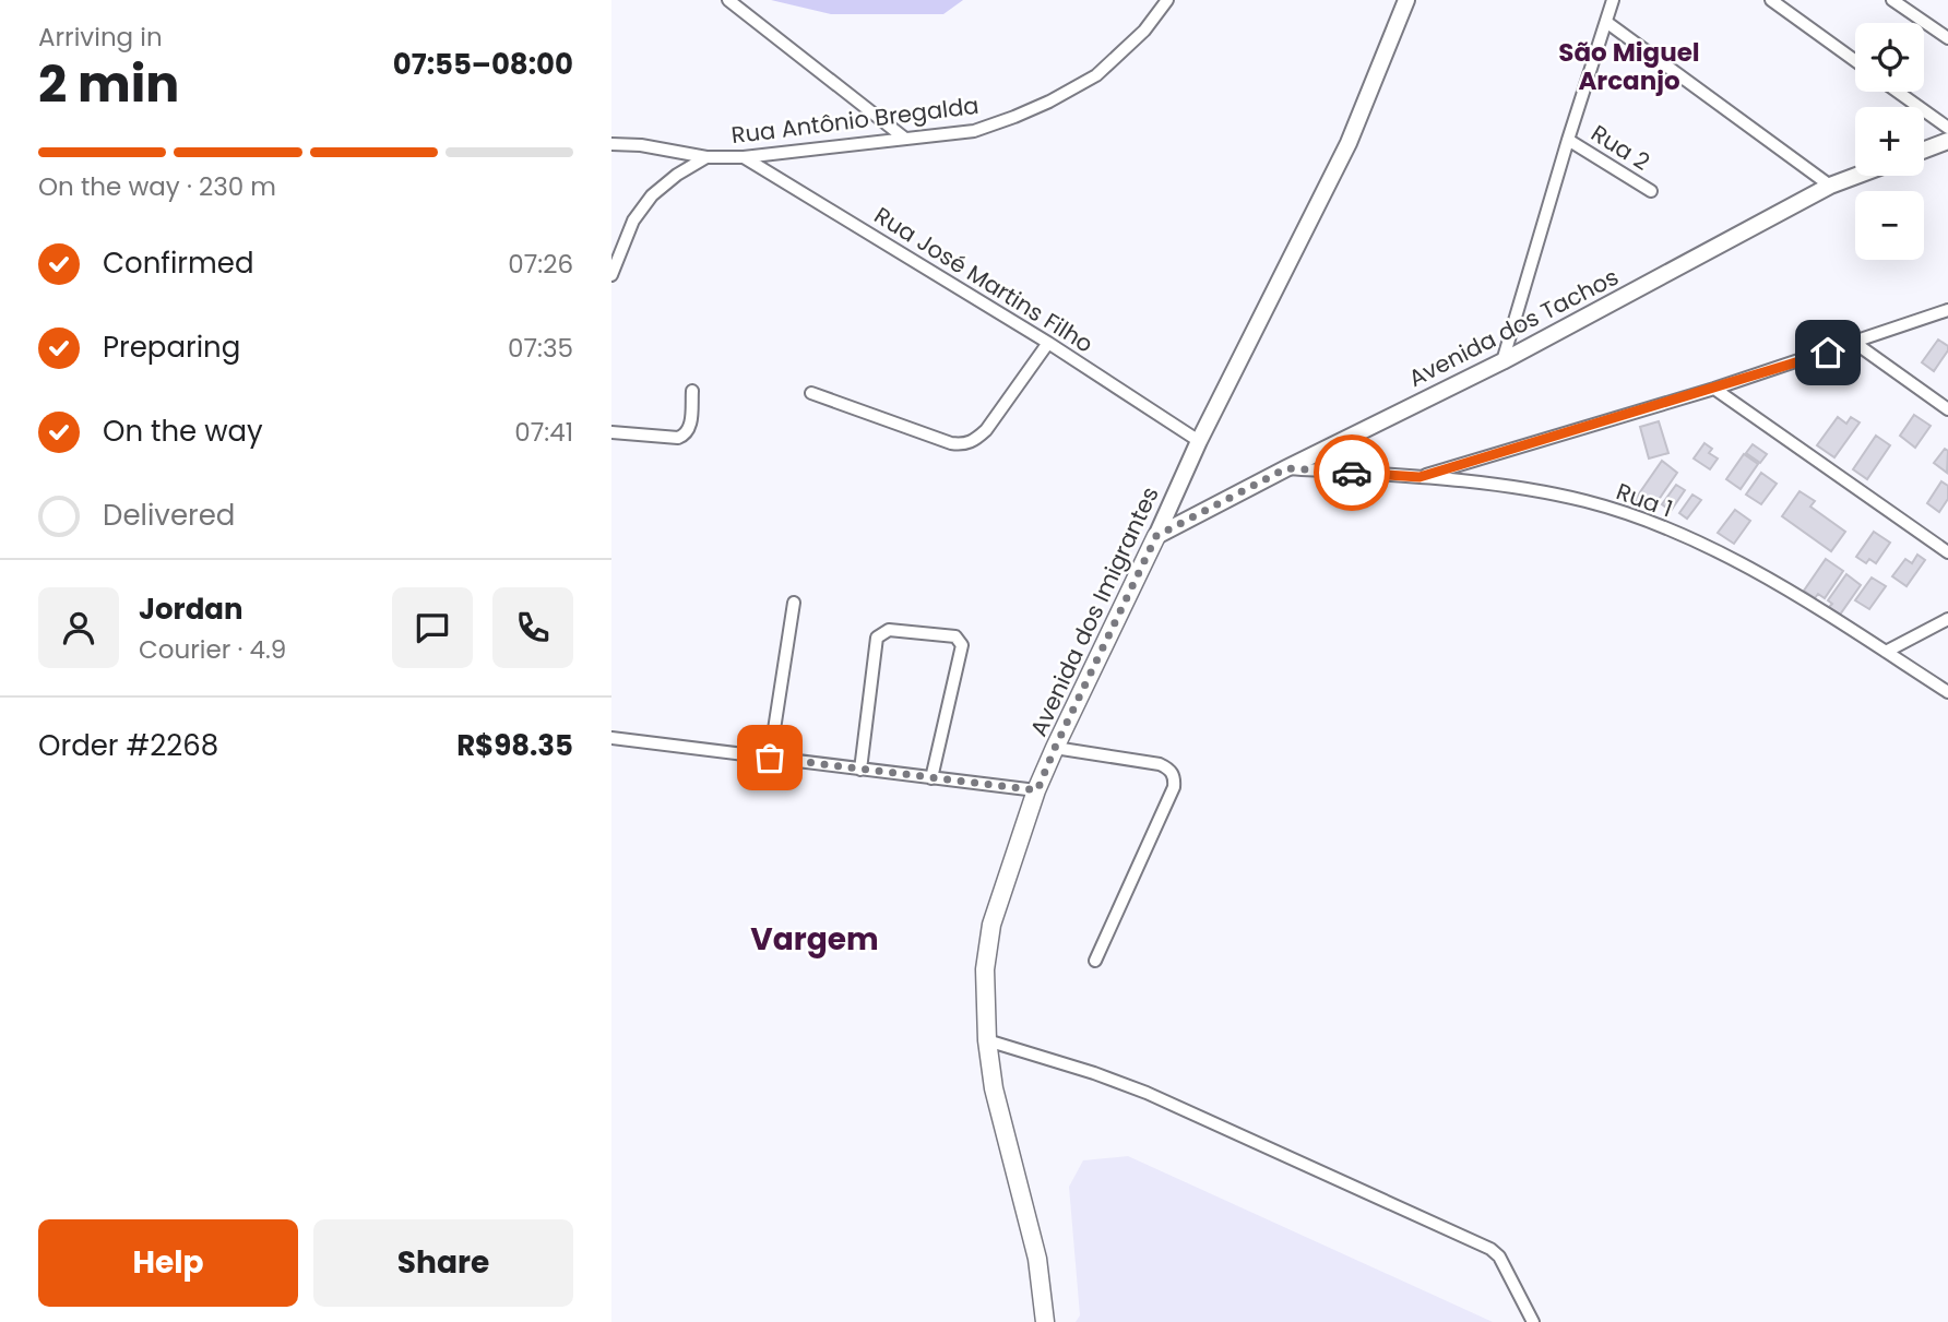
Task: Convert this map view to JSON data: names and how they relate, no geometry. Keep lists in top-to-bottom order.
{
  "streets": {
    "main road": ["Avenida dos Imigrantes"],
    "street": [
      "Rua Antônio Bregalda",
      "Rua 2",
      "Rua José Martins Filho",
      "Avenida dos Tachos",
      "Rua 1"
    ]
  },
  "crossings": [
    ["Rua Antônio Bregalda", "Rua José Martins Filho"],
    ["Rua José Martins Filho", "Avenida dos Imigrantes"],
    ["Avenida dos Tachos", "Rua 1"],
    ["Avenida dos Tachos", "Avenida dos Imigrantes"]
  ],
  "districts": ["São Miguel Arcanjo", "Vargem"],
  "page": {
    "heading": ["2 min", "Arriving in", "07:55–08:00"],
    "panel": [
      "Jordan",
      "Courier · 4.9",
      "Order #2268",
      "R$98.35"
    ],
    "map_buttons": ["+", "−"],
    "bar": "On the way · 230 m",
    "list": [
      ["Confirmed", "07:26"],
      ["Preparing", "07:35"],
      ["On the way", "07:41"],
      "Delivered"
    ],
    "buttons": ["Help", "Share"]
  }
}
